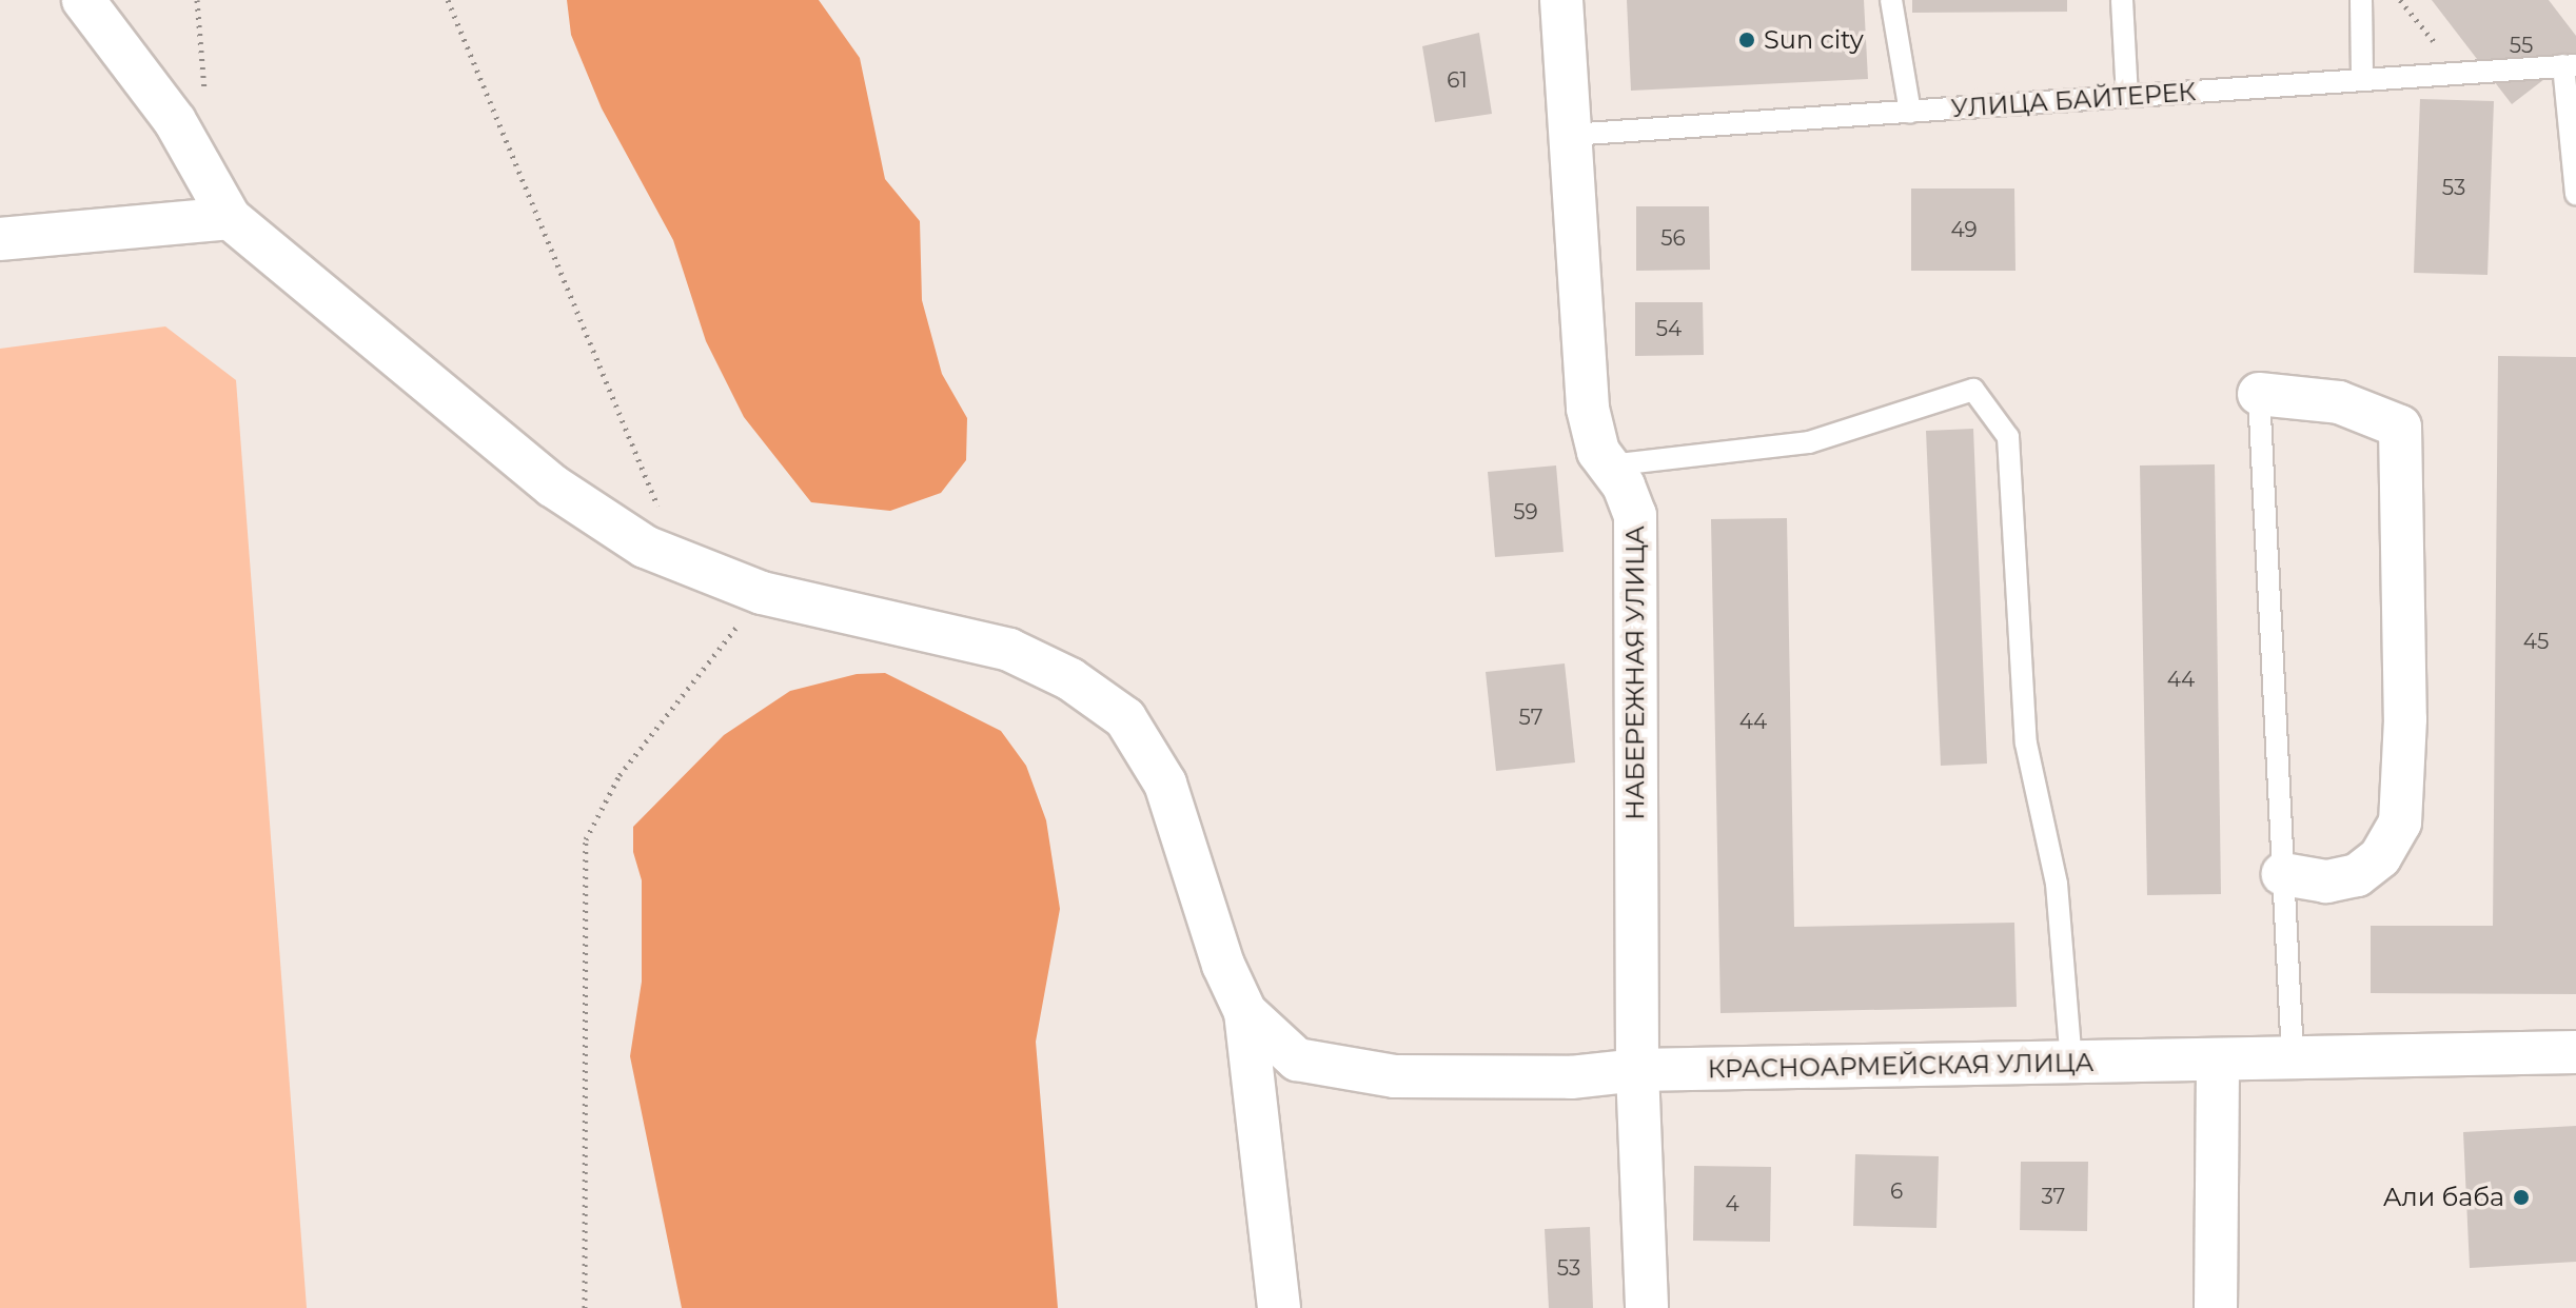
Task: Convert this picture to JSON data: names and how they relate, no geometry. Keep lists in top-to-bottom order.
{
  "streets": {
    "street": ["НАБЕРЕЖНАЯ УЛИЦА", "КРАСНОАРМЕЙСКАЯ УЛИЦА"],
    "lane": ["УЛИЦА БАЙТЕРЕК"]
  },
  "crossings": [
    ["УЛИЦА БАЙТЕРЕК", "НАБЕРЕЖНАЯ УЛИЦА"],
    ["НАБЕРЕЖНАЯ УЛИЦА", "КРАСНОАРМЕЙСКАЯ УЛИЦА"]
  ],
  "places": ["Sun city", "Али баба"],
  "house_numbers": [
    "55",
    "61",
    "53",
    "49",
    "56",
    "54",
    "59",
    "45",
    "44",
    "57",
    "44",
    "6",
    "37",
    "4",
    "53"
  ]
}
